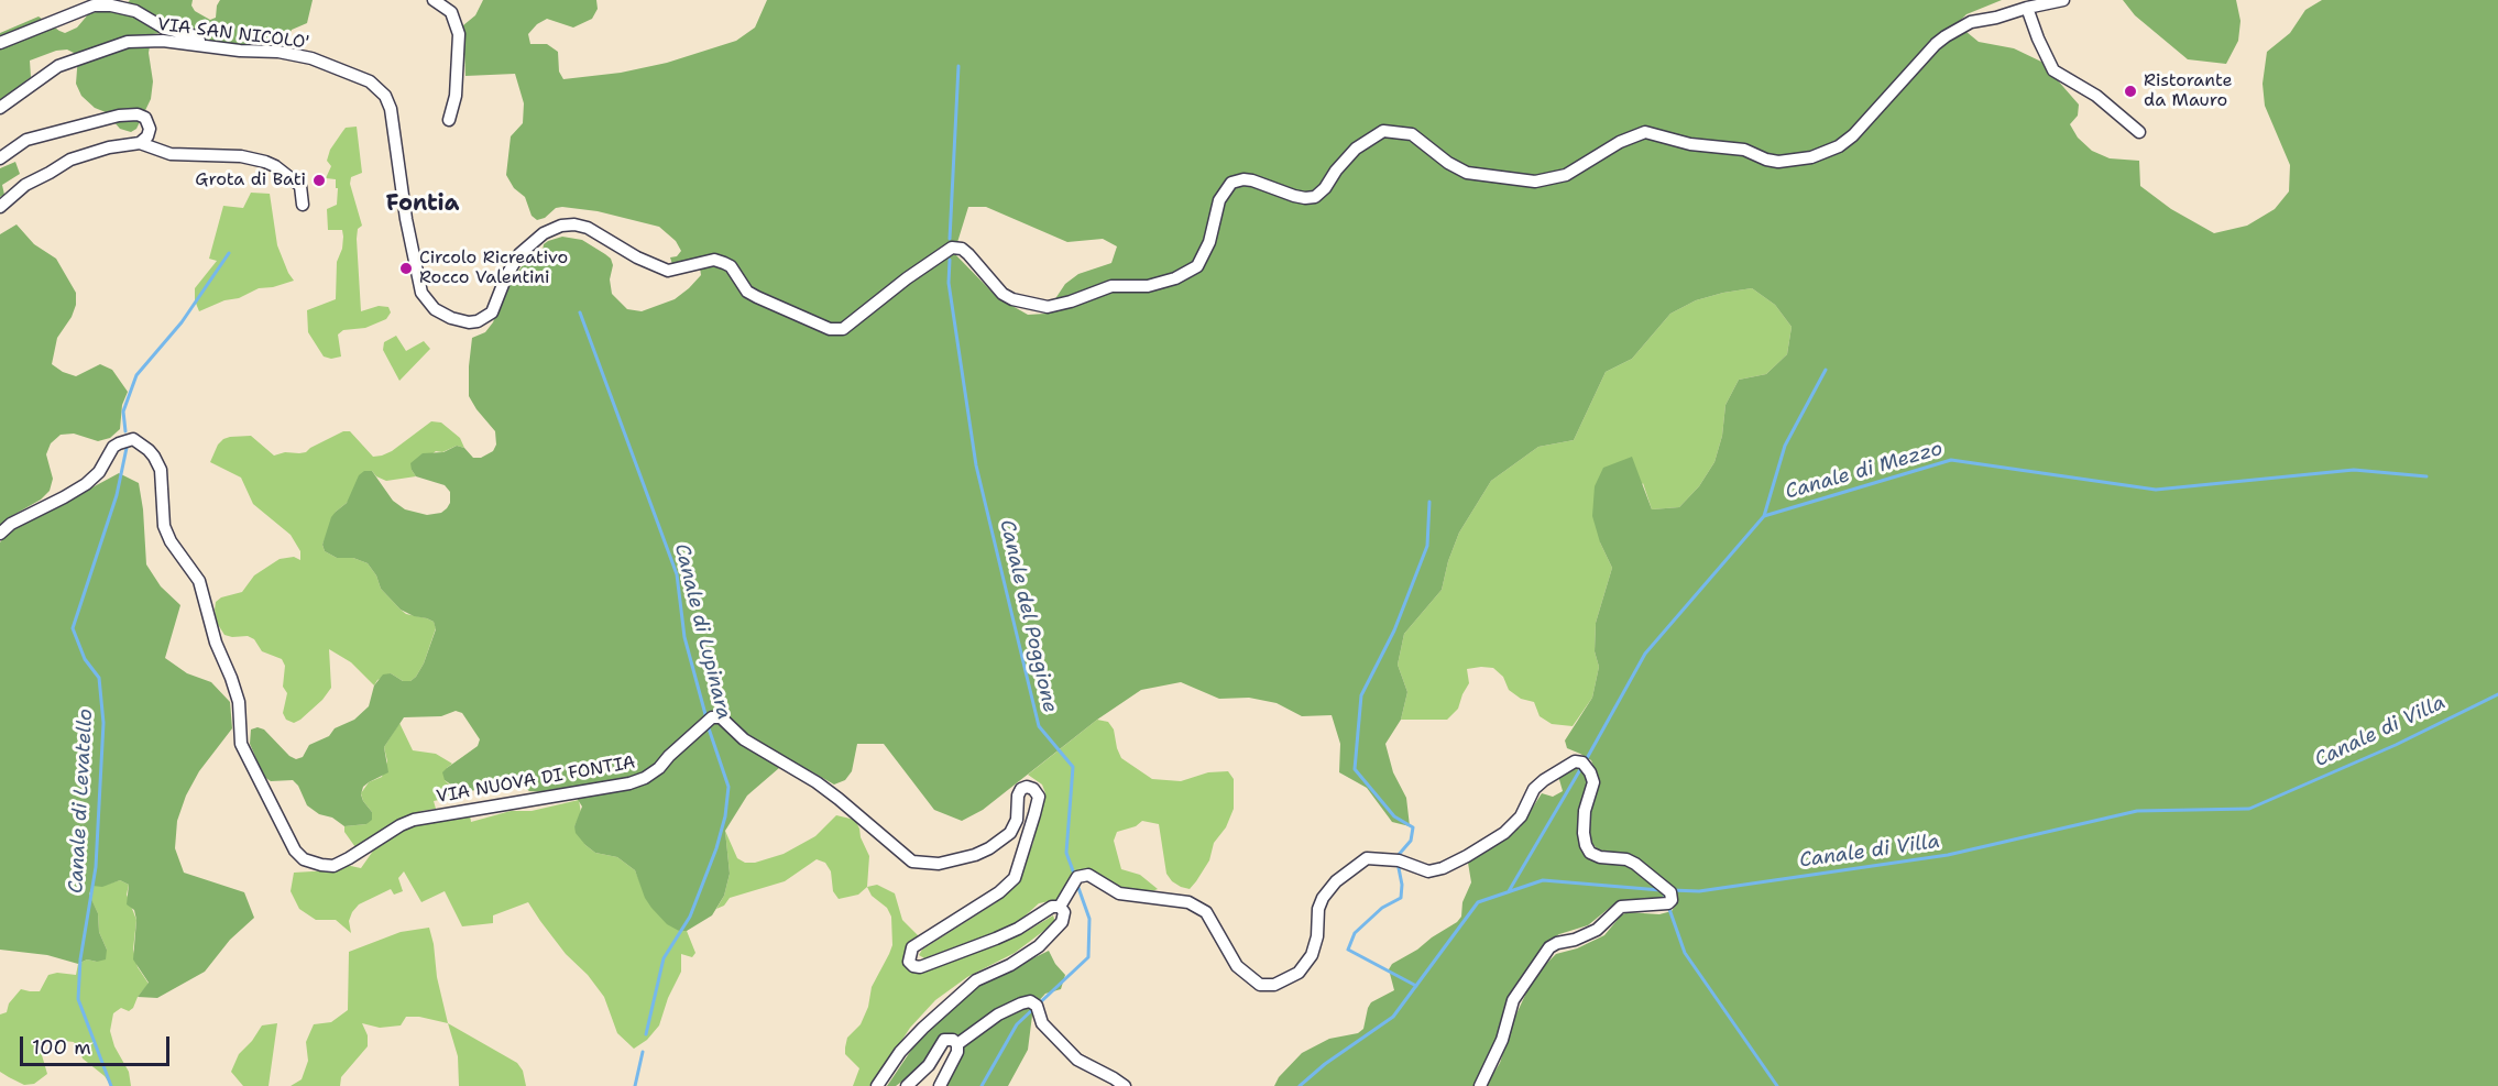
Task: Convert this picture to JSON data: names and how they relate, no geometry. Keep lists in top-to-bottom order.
{
  "streets": {
    "street": ["VIA SAN NICOLO'", "VIA NUOVA DI FONTIA"]
  },
  "districts": ["Fontia"],
  "water": [
    "Canale di Mezzo",
    "Canale del Poggione",
    "Canale di Lupinara",
    "Canale di Villa",
    "Canale di Levatello"
  ],
  "places": ["Ristorante da Mauro", "Grota di Bati", "Circolo Ricreativo Rocco Valentini"],
  "scale_bar": "100 m"
}
